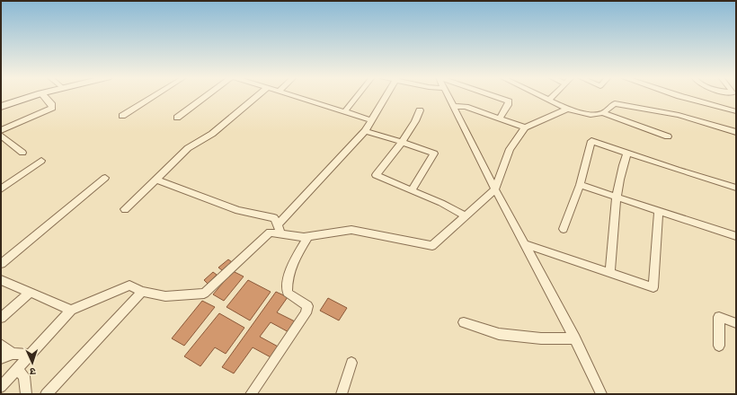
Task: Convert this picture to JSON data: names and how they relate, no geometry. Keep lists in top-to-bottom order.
{
  "north": "bottom"
}
